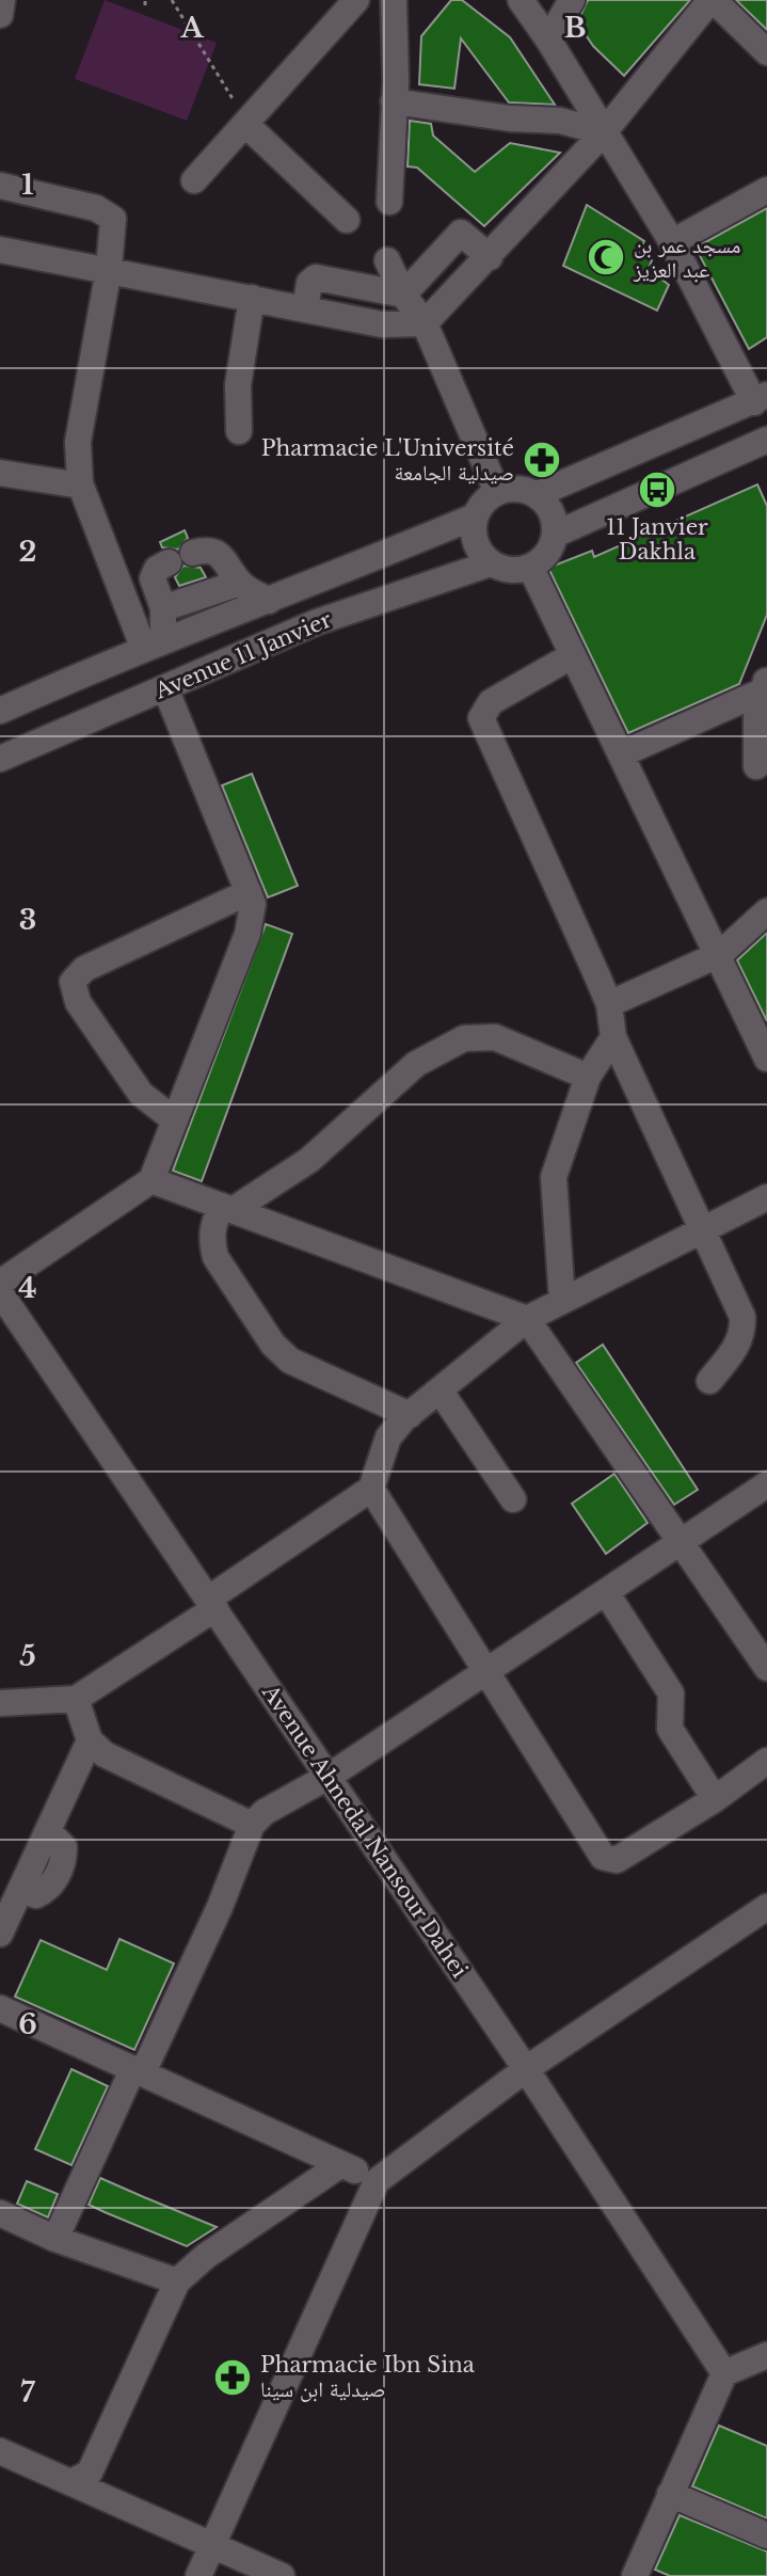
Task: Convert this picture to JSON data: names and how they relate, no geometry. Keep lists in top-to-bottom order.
{
  "streets": {
    "street": ["Avenue 11 Janvier", "Avenue Ahnedal Nansour Dahei"]
  },
  "places": {
    "mosque": ["مسجد عمر بن عبد العزيز"],
    "pharmacy": ["Pharmacie L'Université صيدلية الجامعة", "Pharmacie Ibn Sina صيدلية ابن سينا"],
    "bus stop": ["11 Janvier Dakhla"]
  },
  "grid": {
    "columns": ["A", "B"],
    "rows": [
      "1",
      "2",
      "3",
      "4",
      "5",
      "6",
      "7"
    ]
  }
}
